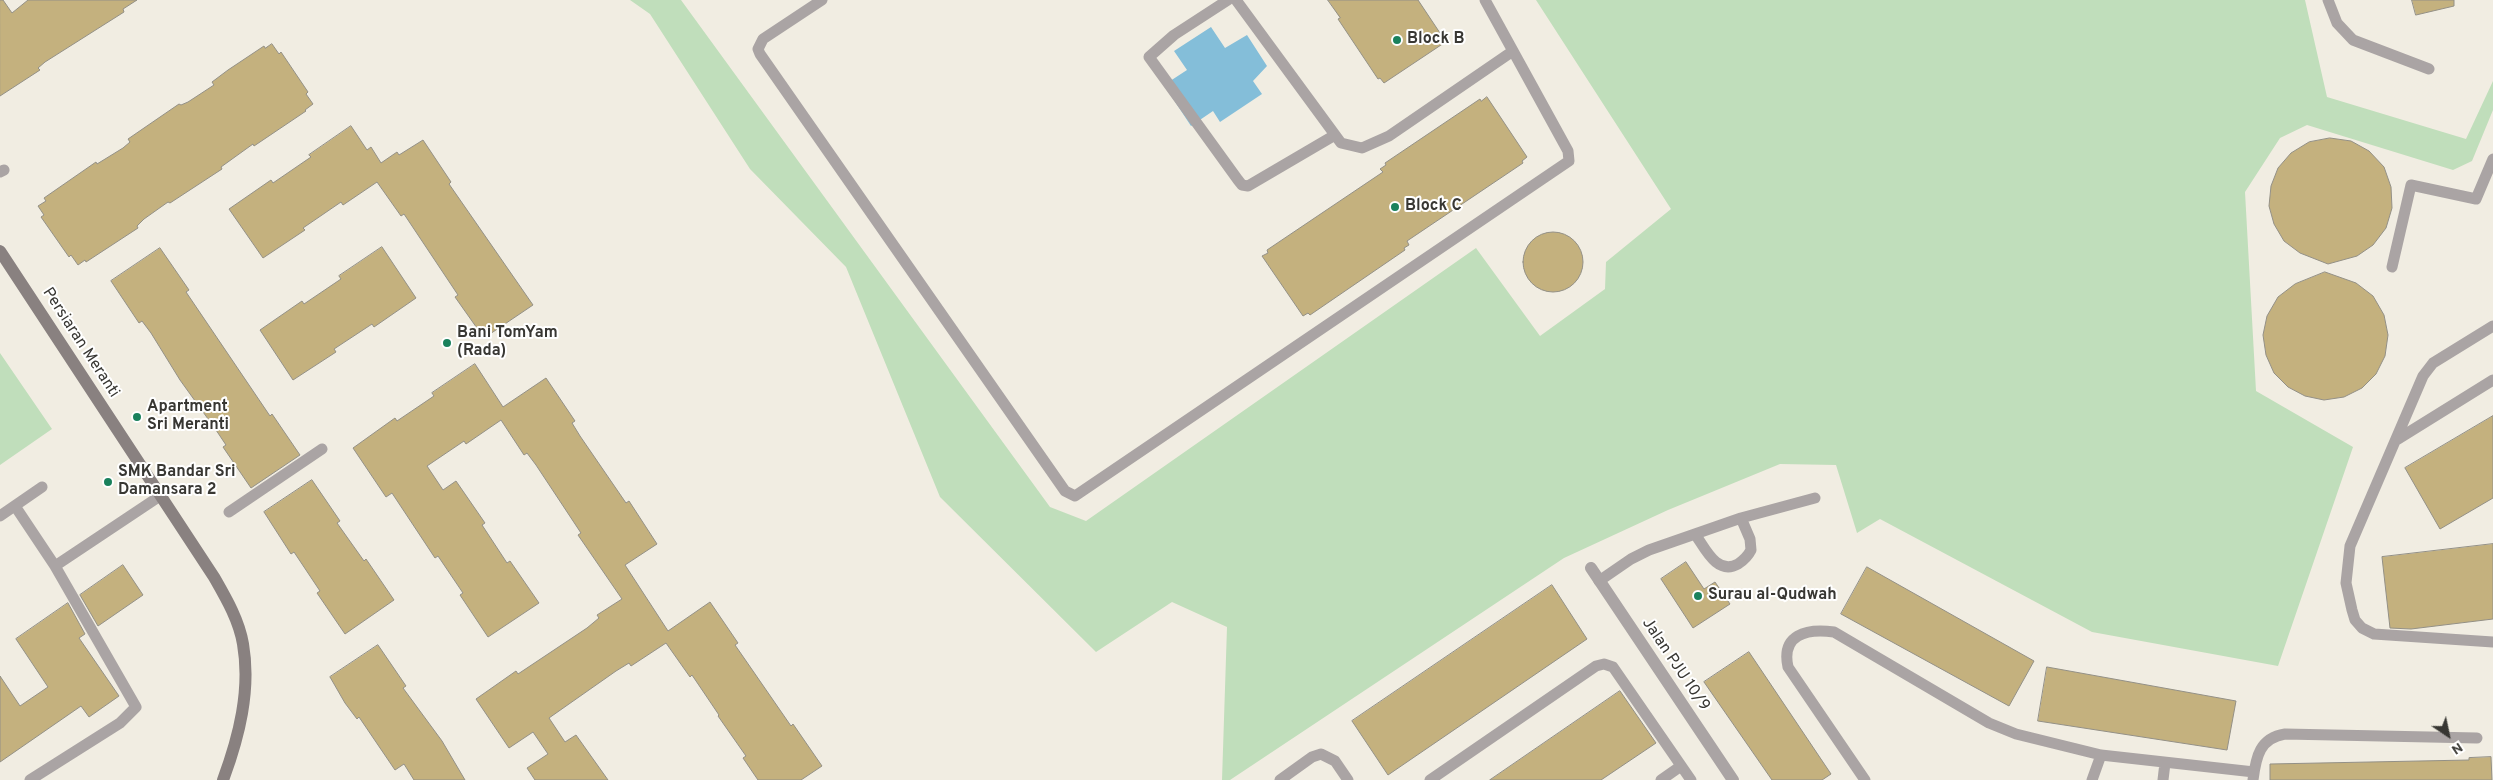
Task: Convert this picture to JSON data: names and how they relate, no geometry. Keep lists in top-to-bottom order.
{
  "streets": {
    "street": ["Persiaran Meranti", "Jalan PJU 10/9"]
  },
  "places": [
    "Block B",
    "Block C",
    "Bani TomYam (Rada)",
    "Apartment Sri Meranti",
    "SMK Bandar Sri Damansara 2",
    "Surau al-Qudwah"
  ],
  "north": "bottom right"
}
